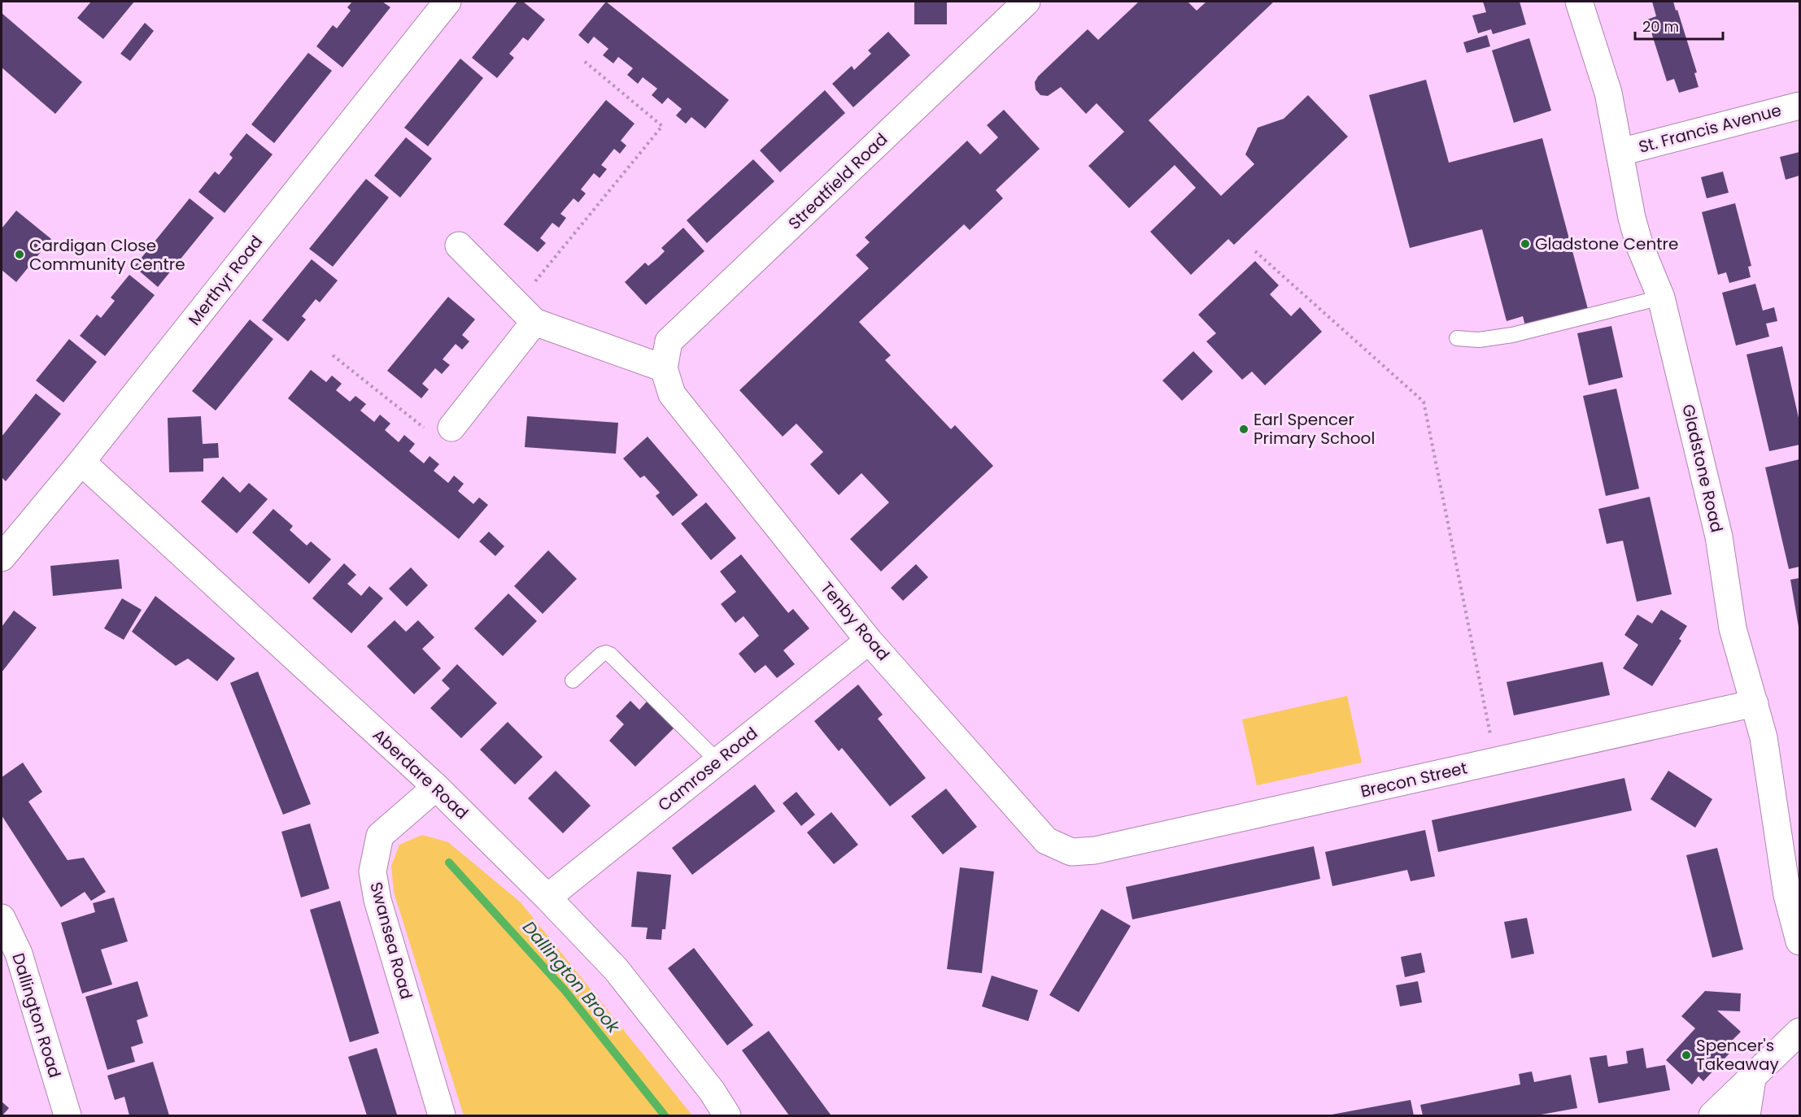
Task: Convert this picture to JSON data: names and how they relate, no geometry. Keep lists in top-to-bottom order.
{
  "streets": {
    "street": [
      "St. Francis Avenue",
      "Streatfield Road",
      "Merthyr Road",
      "Gladstone Road",
      "Tenby Road",
      "Camrose Road",
      "Aberdare Road",
      "Brecon Street",
      "Swansea Road",
      "Dallington Road"
    ]
  },
  "crossings": [
    ["St. Francis Avenue", "Gladstone Road"],
    ["Streatfield Road", "Tenby Road"],
    ["Merthyr Road", "Aberdare Road"],
    ["Gladstone Road", "Brecon Street"],
    ["Tenby Road", "Camrose Road"],
    ["Tenby Road", "Brecon Street"],
    ["Camrose Road", "Aberdare Road"],
    ["Aberdare Road", "Swansea Road"]
  ],
  "water": ["Dallington Brook"],
  "places": [
    "Gladstone Centre",
    "Cardigan Close Community Centre",
    "Earl Spencer Primary School",
    "Spencer's Takeaway"
  ],
  "scale_bar": "20 m"
}
